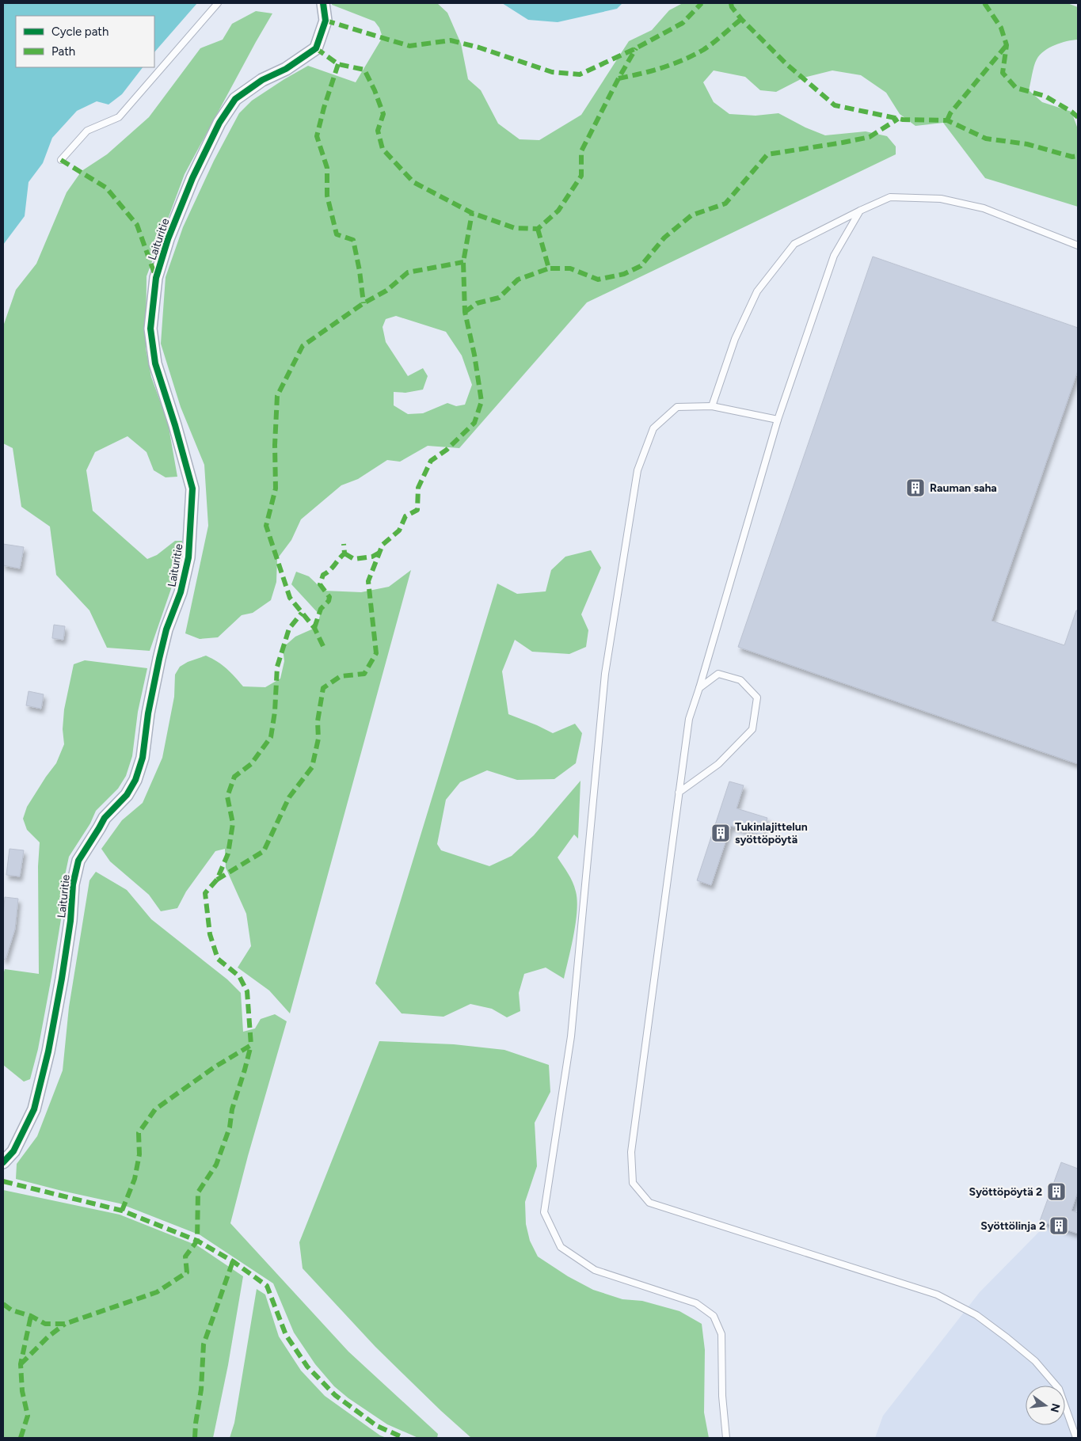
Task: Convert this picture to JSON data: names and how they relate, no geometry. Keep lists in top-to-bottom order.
{
  "streets": {
    "street": ["Laituritie"]
  },
  "places": {
    "building": [
      "Rauman saha",
      "Tukinlajittelun syöttöpöytä",
      "Syöttöpöytä 2",
      "Syöttölinja 2"
    ]
  },
  "legend": ["Cycle path", "Path"],
  "north": "right"
}
